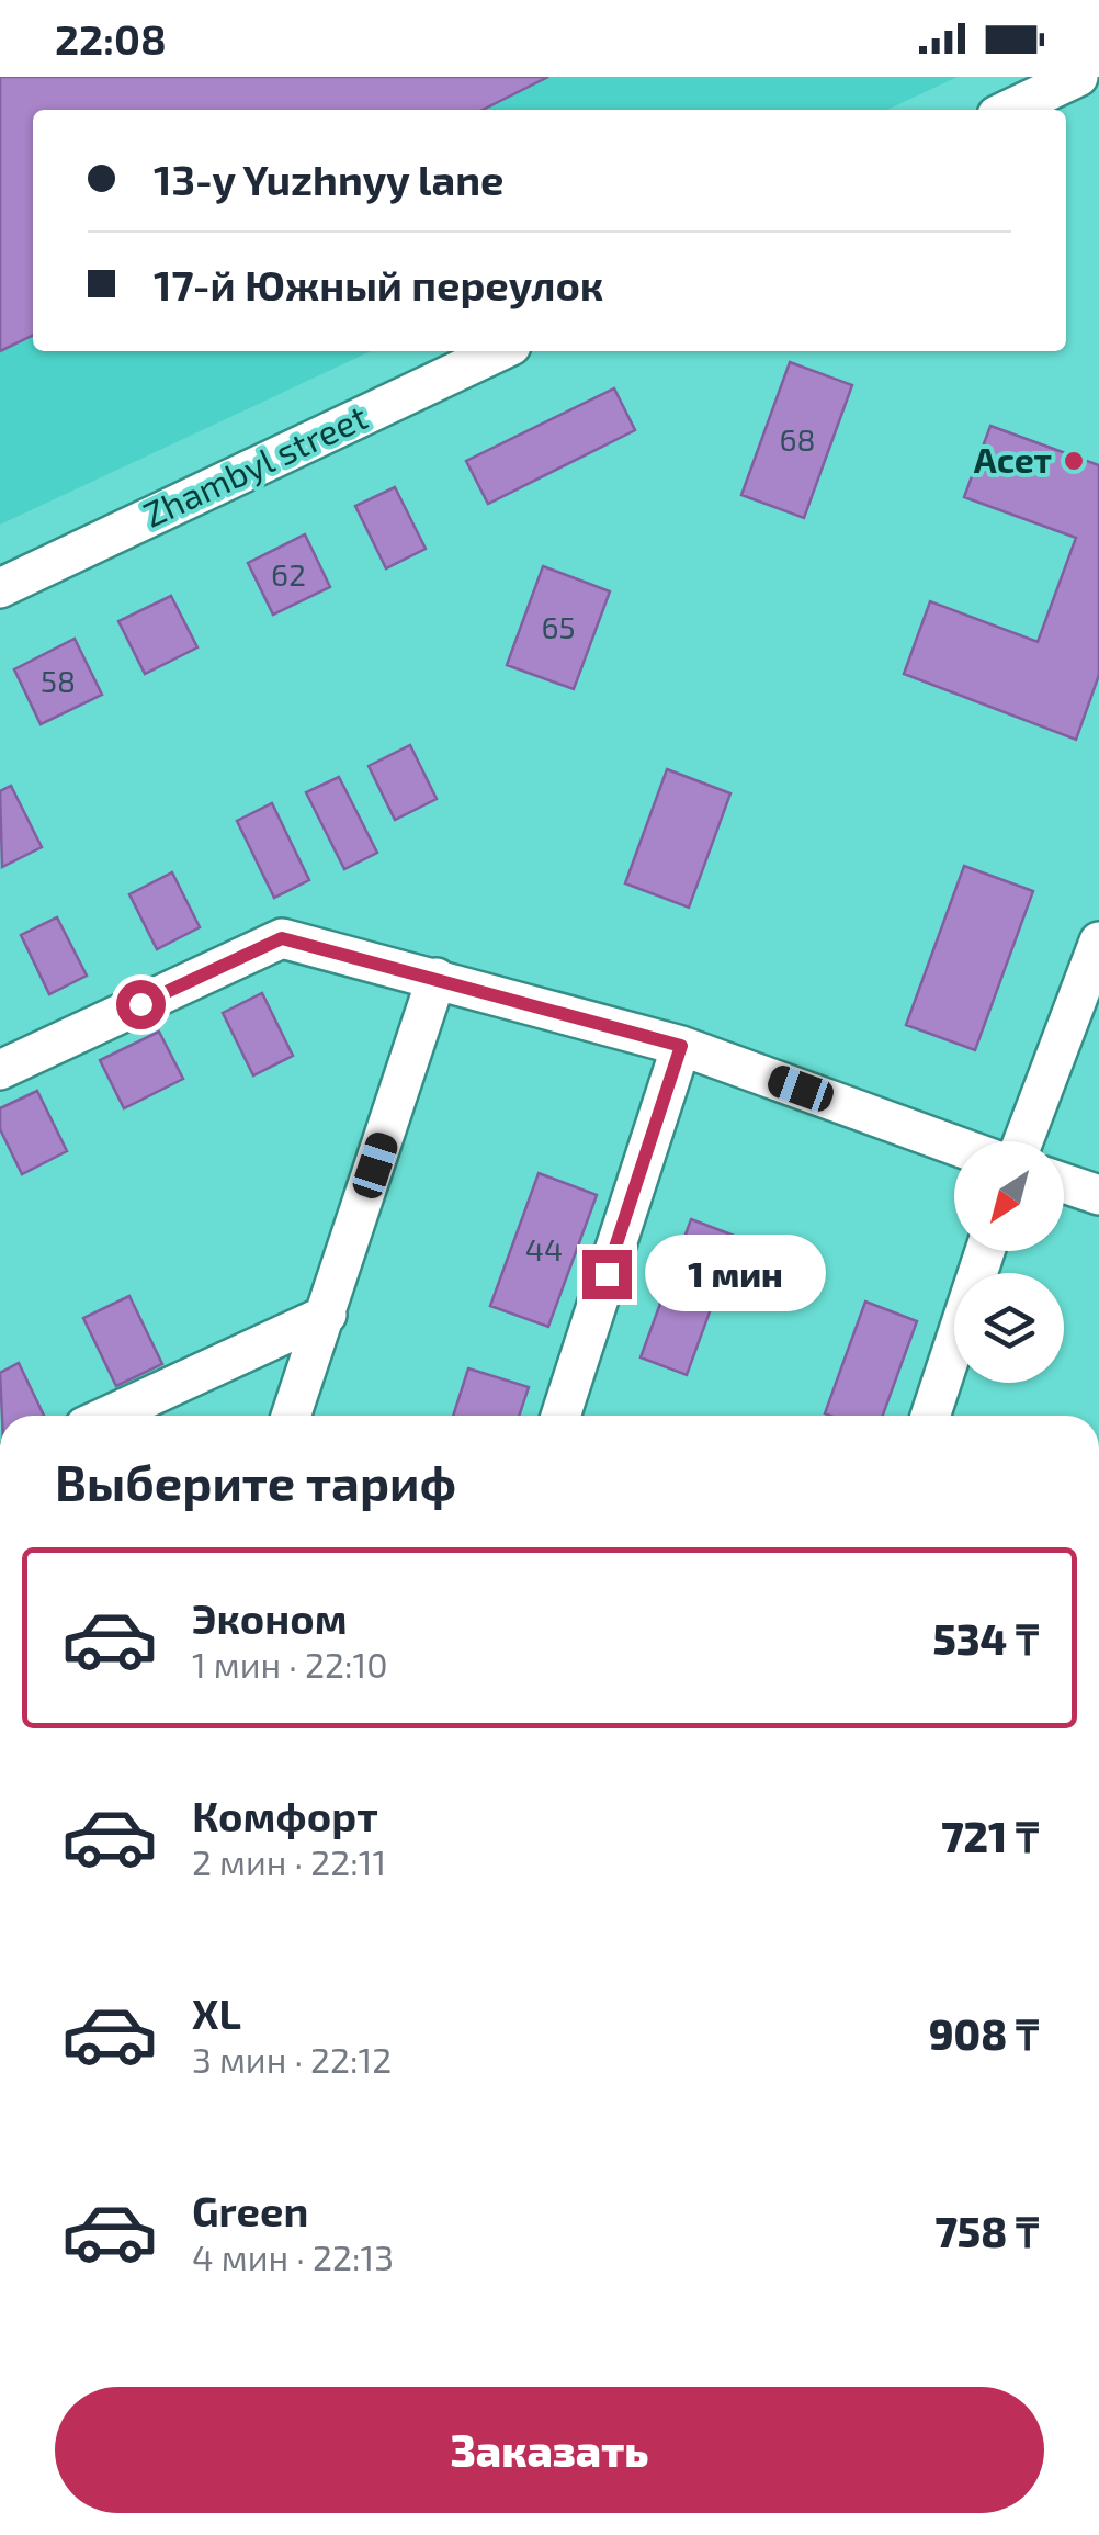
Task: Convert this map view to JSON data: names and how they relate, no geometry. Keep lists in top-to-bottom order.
{
  "streets": {
    "street": ["Zhambyl street"]
  },
  "places": ["Асет"],
  "house_numbers": [
    "68",
    "62",
    "65",
    "58",
    "44"
  ],
  "north": "bottom left",
  "page": {
    "status": "22:08",
    "banner": ["13-y Yuzhnyy lane", "17-й Южный переулок"],
    "bubble": "1 мин",
    "heading": "Выберите тариф",
    "list": [
      {
        "name": "Эконом",
        "note": "1 мин · 22:10",
        "value": "534 ₸"
      },
      {
        "name": "Комфорт",
        "note": "2 мин · 22:11",
        "value": "721 ₸"
      },
      {
        "name": "XL",
        "note": "3 мин · 22:12",
        "value": "908 ₸"
      },
      {
        "name": "Green",
        "note": "4 мин · 22:13",
        "value": "758 ₸"
      }
    ],
    "buttons": "Заказать"
  }
}
